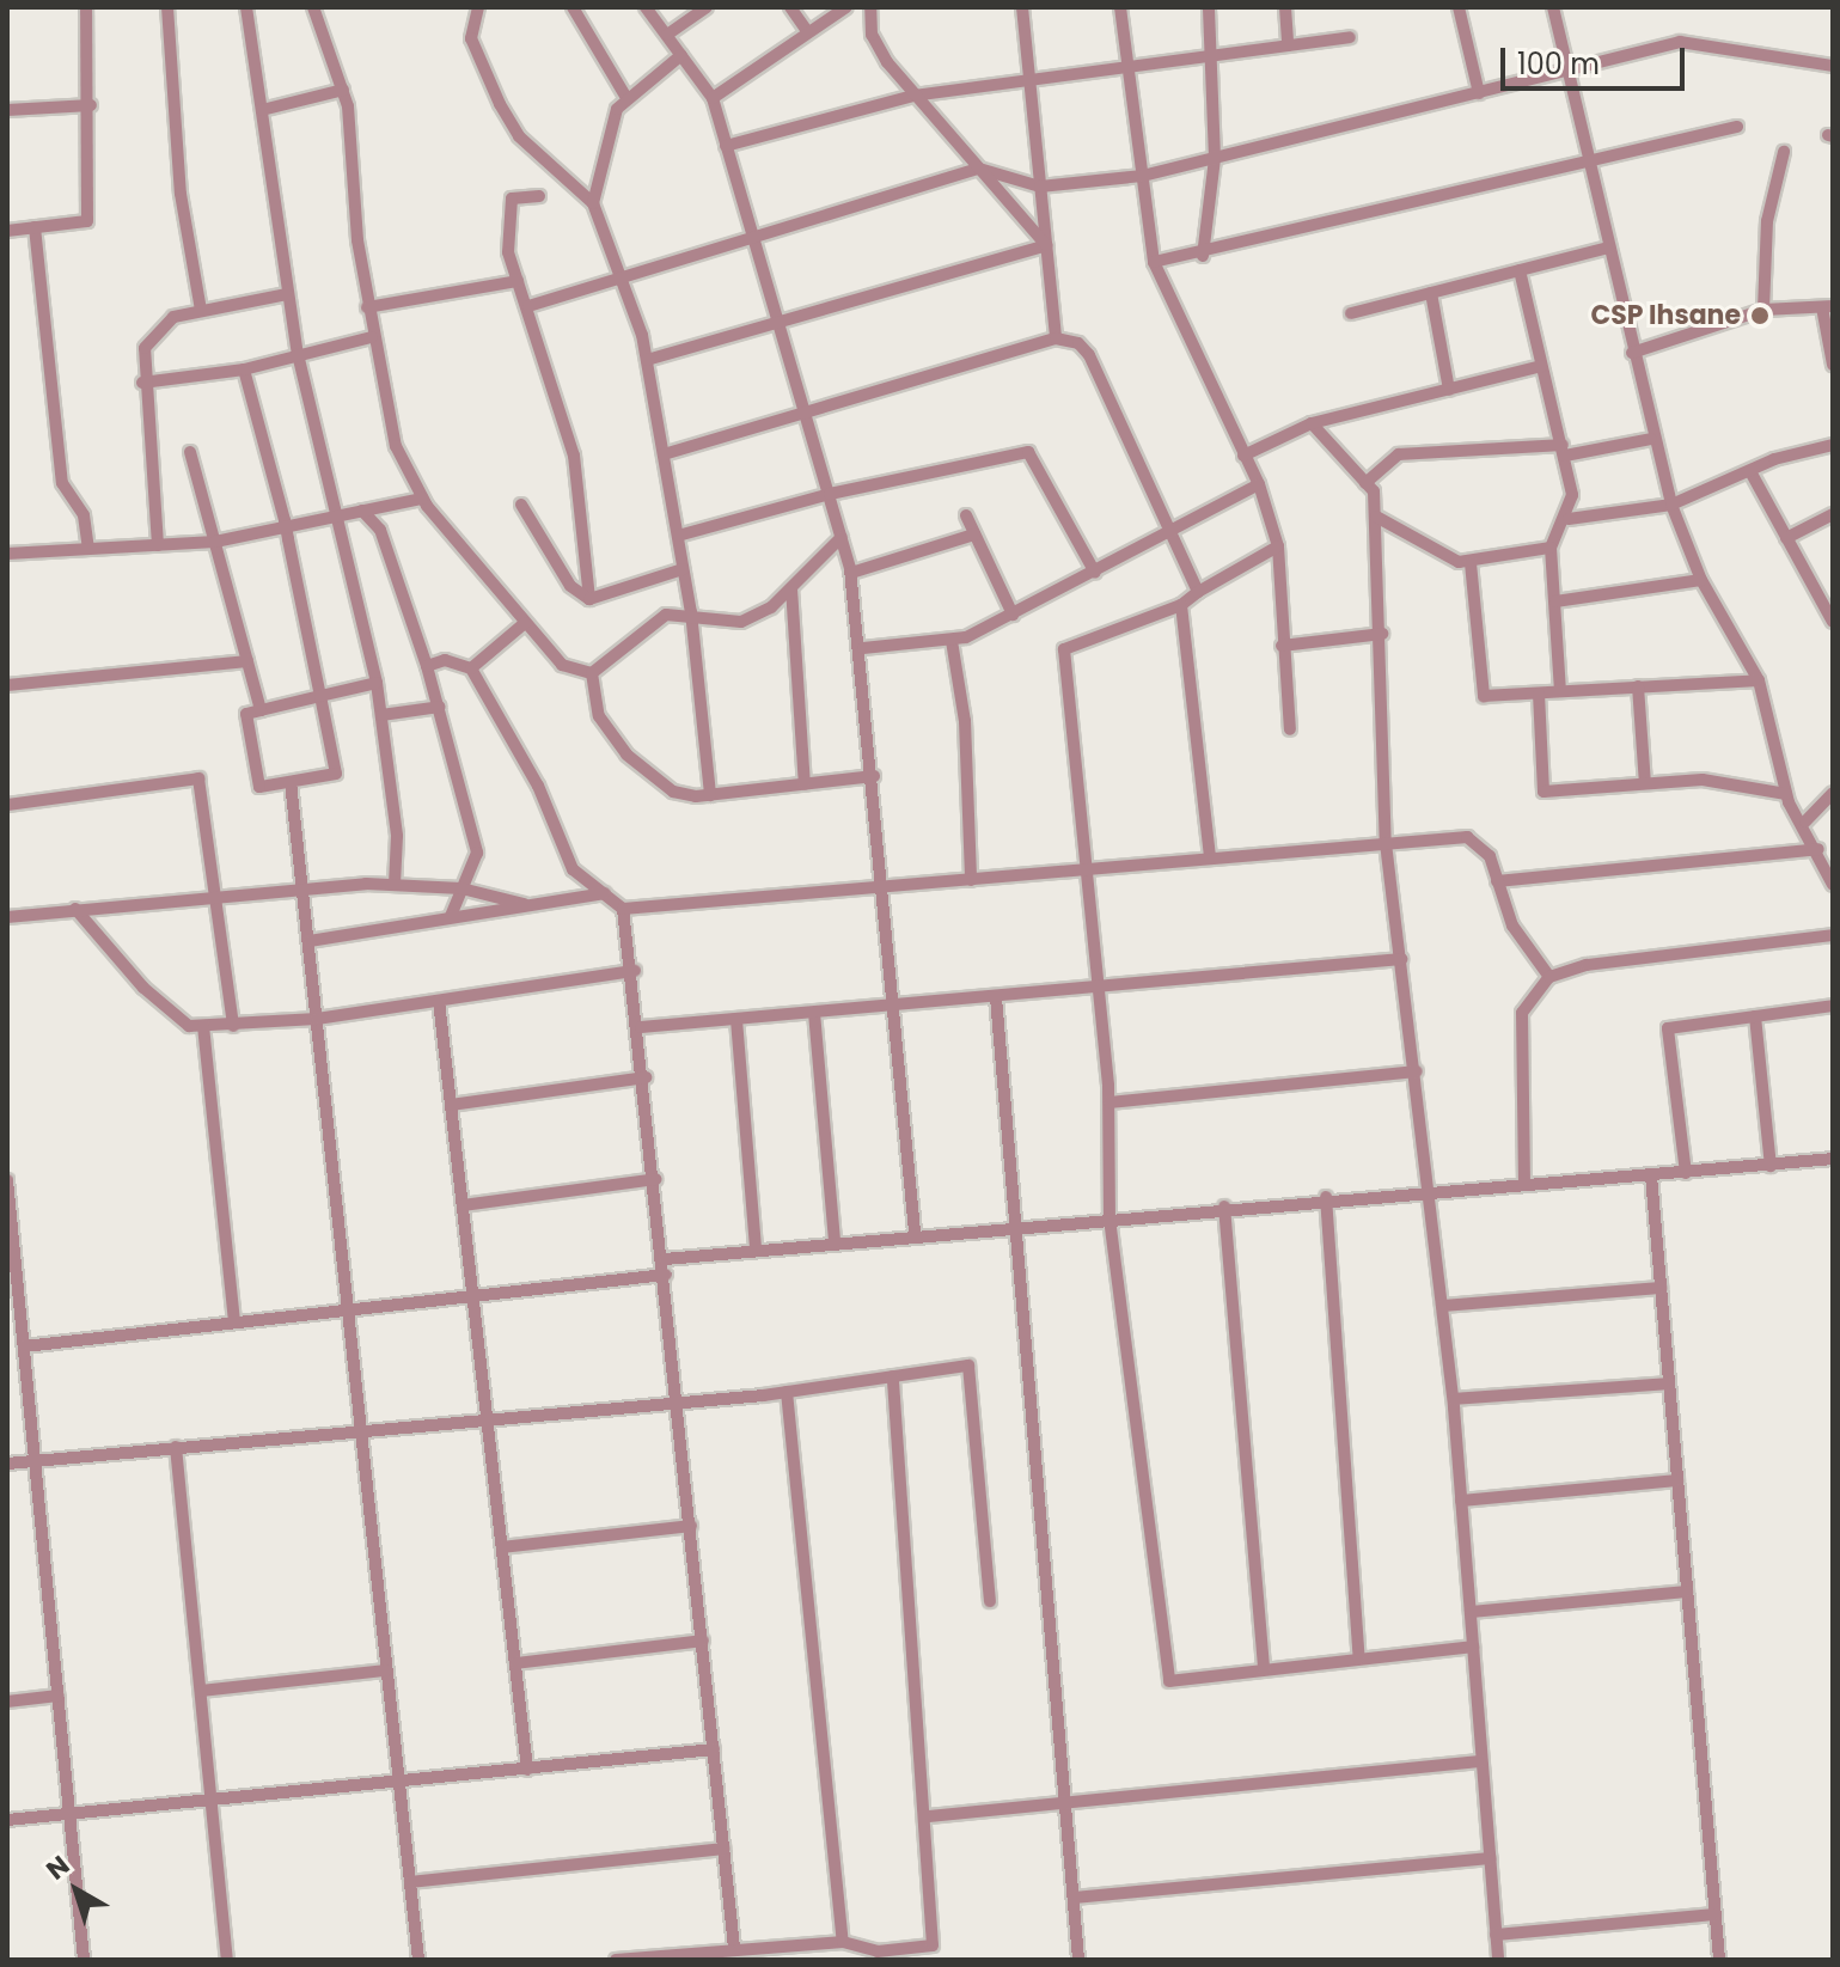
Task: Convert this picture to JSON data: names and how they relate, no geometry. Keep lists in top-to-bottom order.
{
  "places": ["CSP Ihsane"],
  "scale_bar": "100 m",
  "north": "top left"
}
